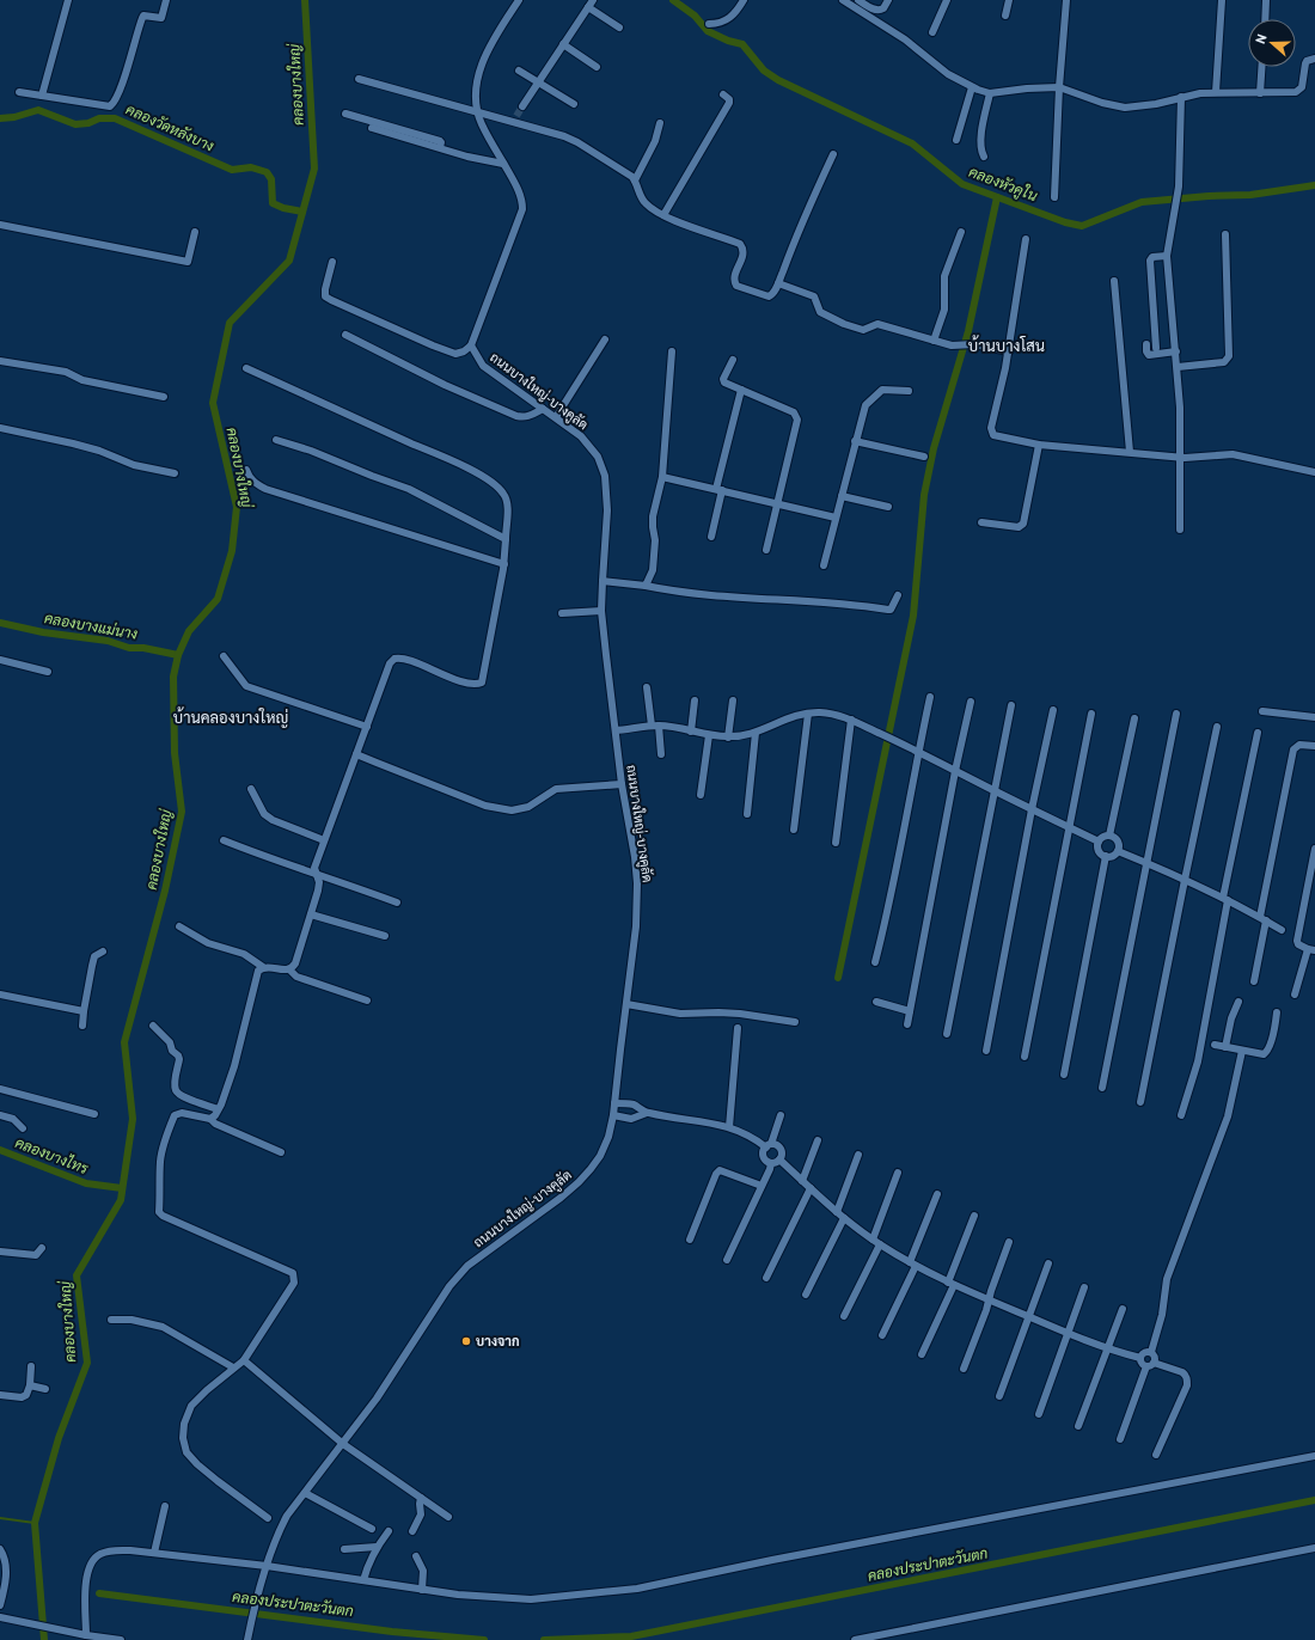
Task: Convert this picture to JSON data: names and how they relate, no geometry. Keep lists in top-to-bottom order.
{
  "streets": {
    "street": ["ถนนบางใหญ่-บางคูลัด"]
  },
  "districts": ["บ้านบางโสน", "บ้านคลองบางใหญ่"],
  "water": [
    "คลองบางใหญ่",
    "คลองวัดหลังบาง",
    "คลองหัวคูใน",
    "คลองบางแม่นาง",
    "คลองบางไทร",
    "คลองประปาตะวันตก"
  ],
  "places": ["บางจาก"],
  "north": "left"
}
